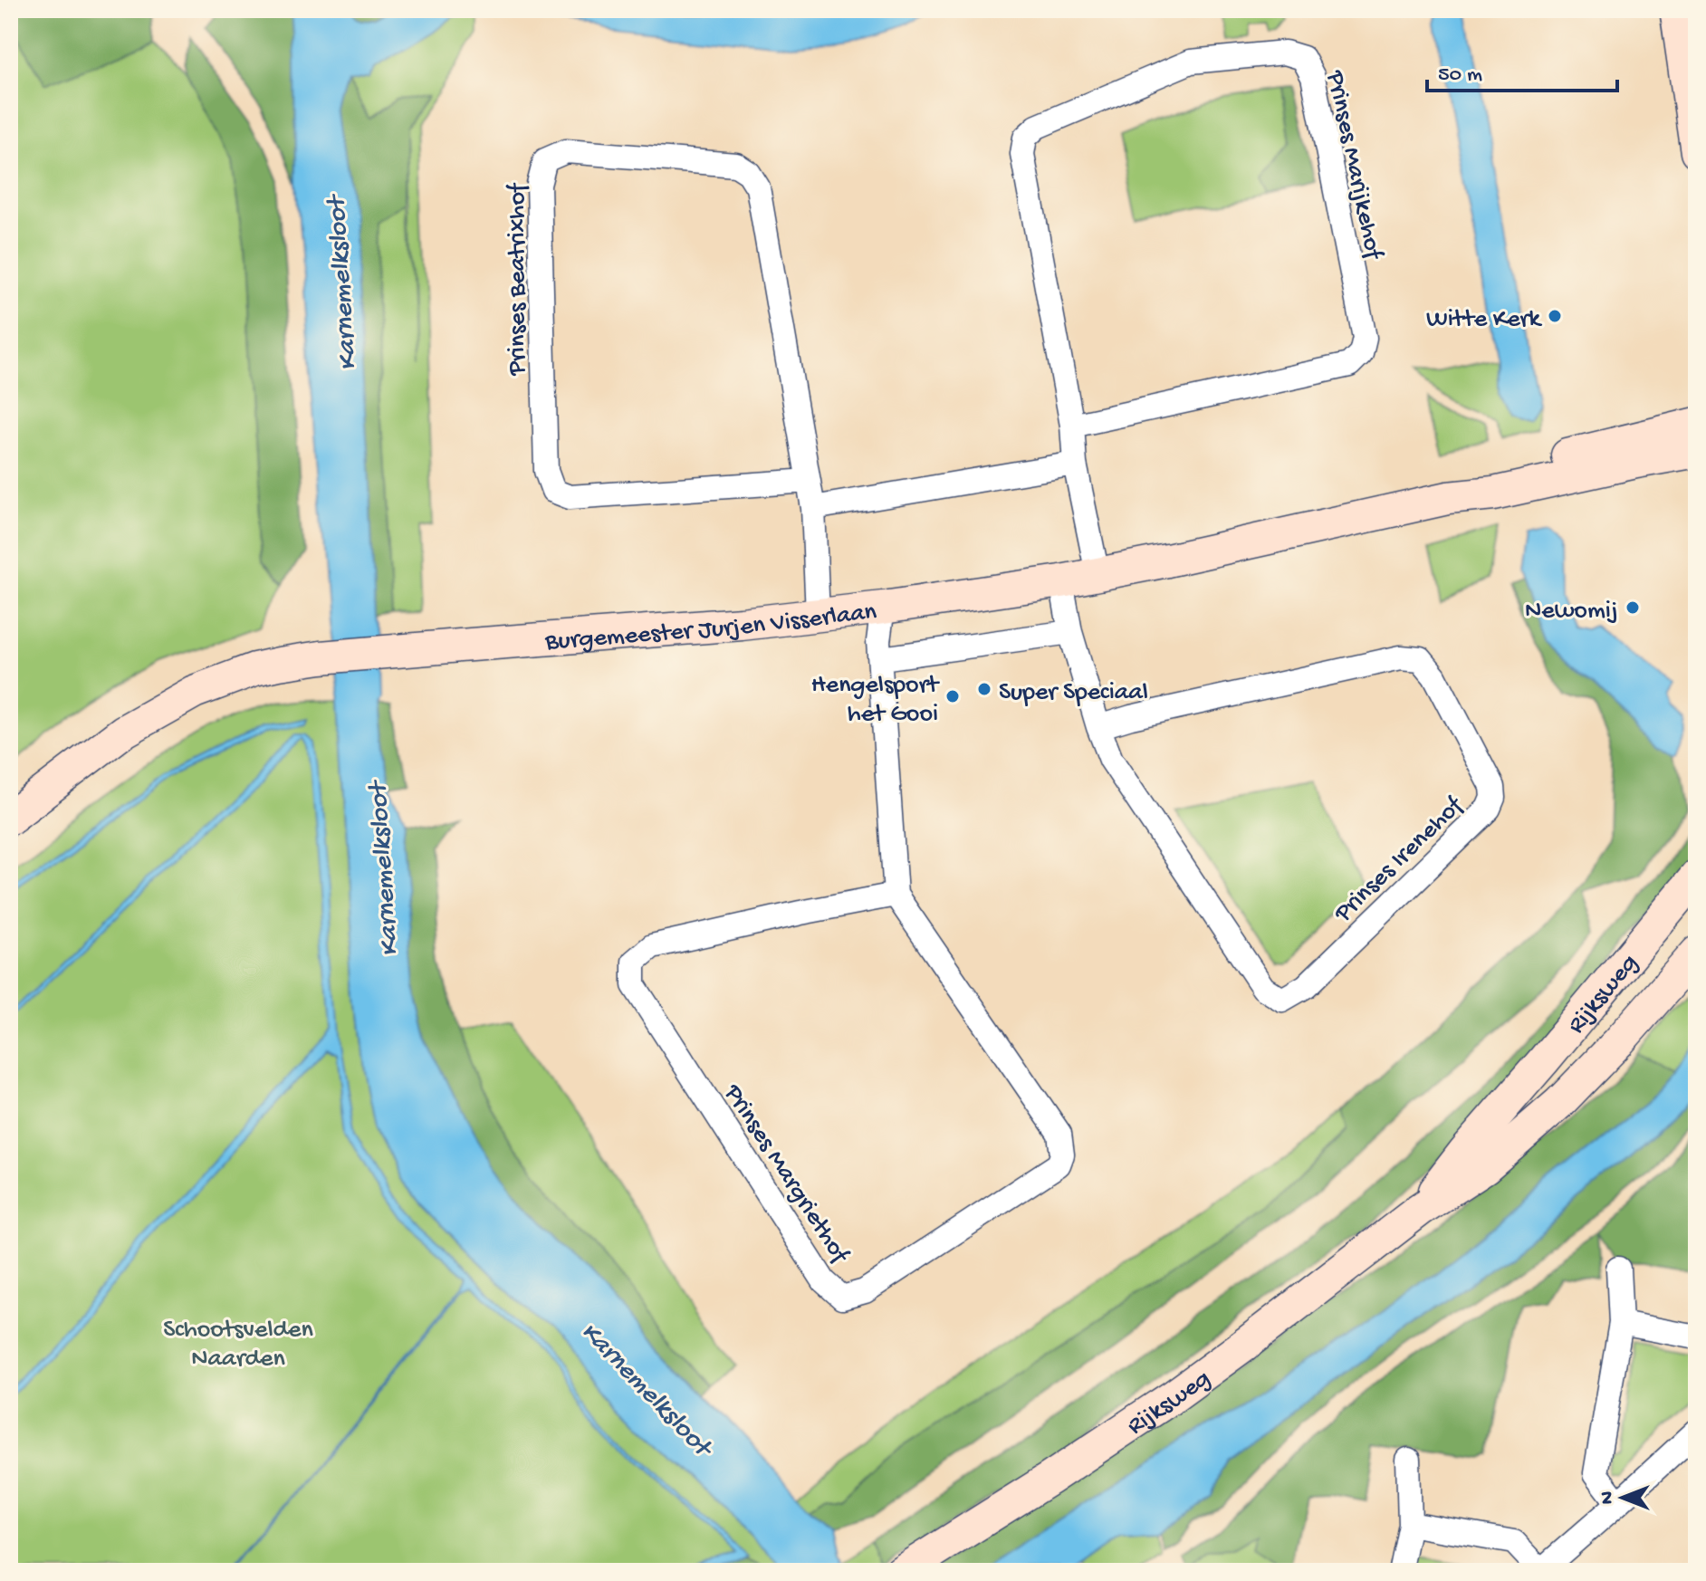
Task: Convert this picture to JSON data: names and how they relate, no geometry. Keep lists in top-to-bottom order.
{
  "streets": {
    "street": [
      "Prinses Marijkehof",
      "Prinses Beatrixhof",
      "Burgemeester Jurjen Visserlaan",
      "Prinses Irenehof",
      "Rijksweg",
      "Prinses Margriethof"
    ]
  },
  "crossings": [
    ["Prinses Marijkehof", "Burgemeester Jurjen Visserlaan"],
    ["Prinses Beatrixhof", "Burgemeester Jurjen Visserlaan"],
    ["Burgemeester Jurjen Visserlaan", "Prinses Irenehof"]
  ],
  "water": ["Karnemelksloot"],
  "parks": ["Schootsvelden Naarden"],
  "places": [
    "Witte Kerk",
    "Newomij",
    "Super Speciaal",
    "Hengelsport het Gooi"
  ],
  "scale_bar": "50 m",
  "north": "left"
}
